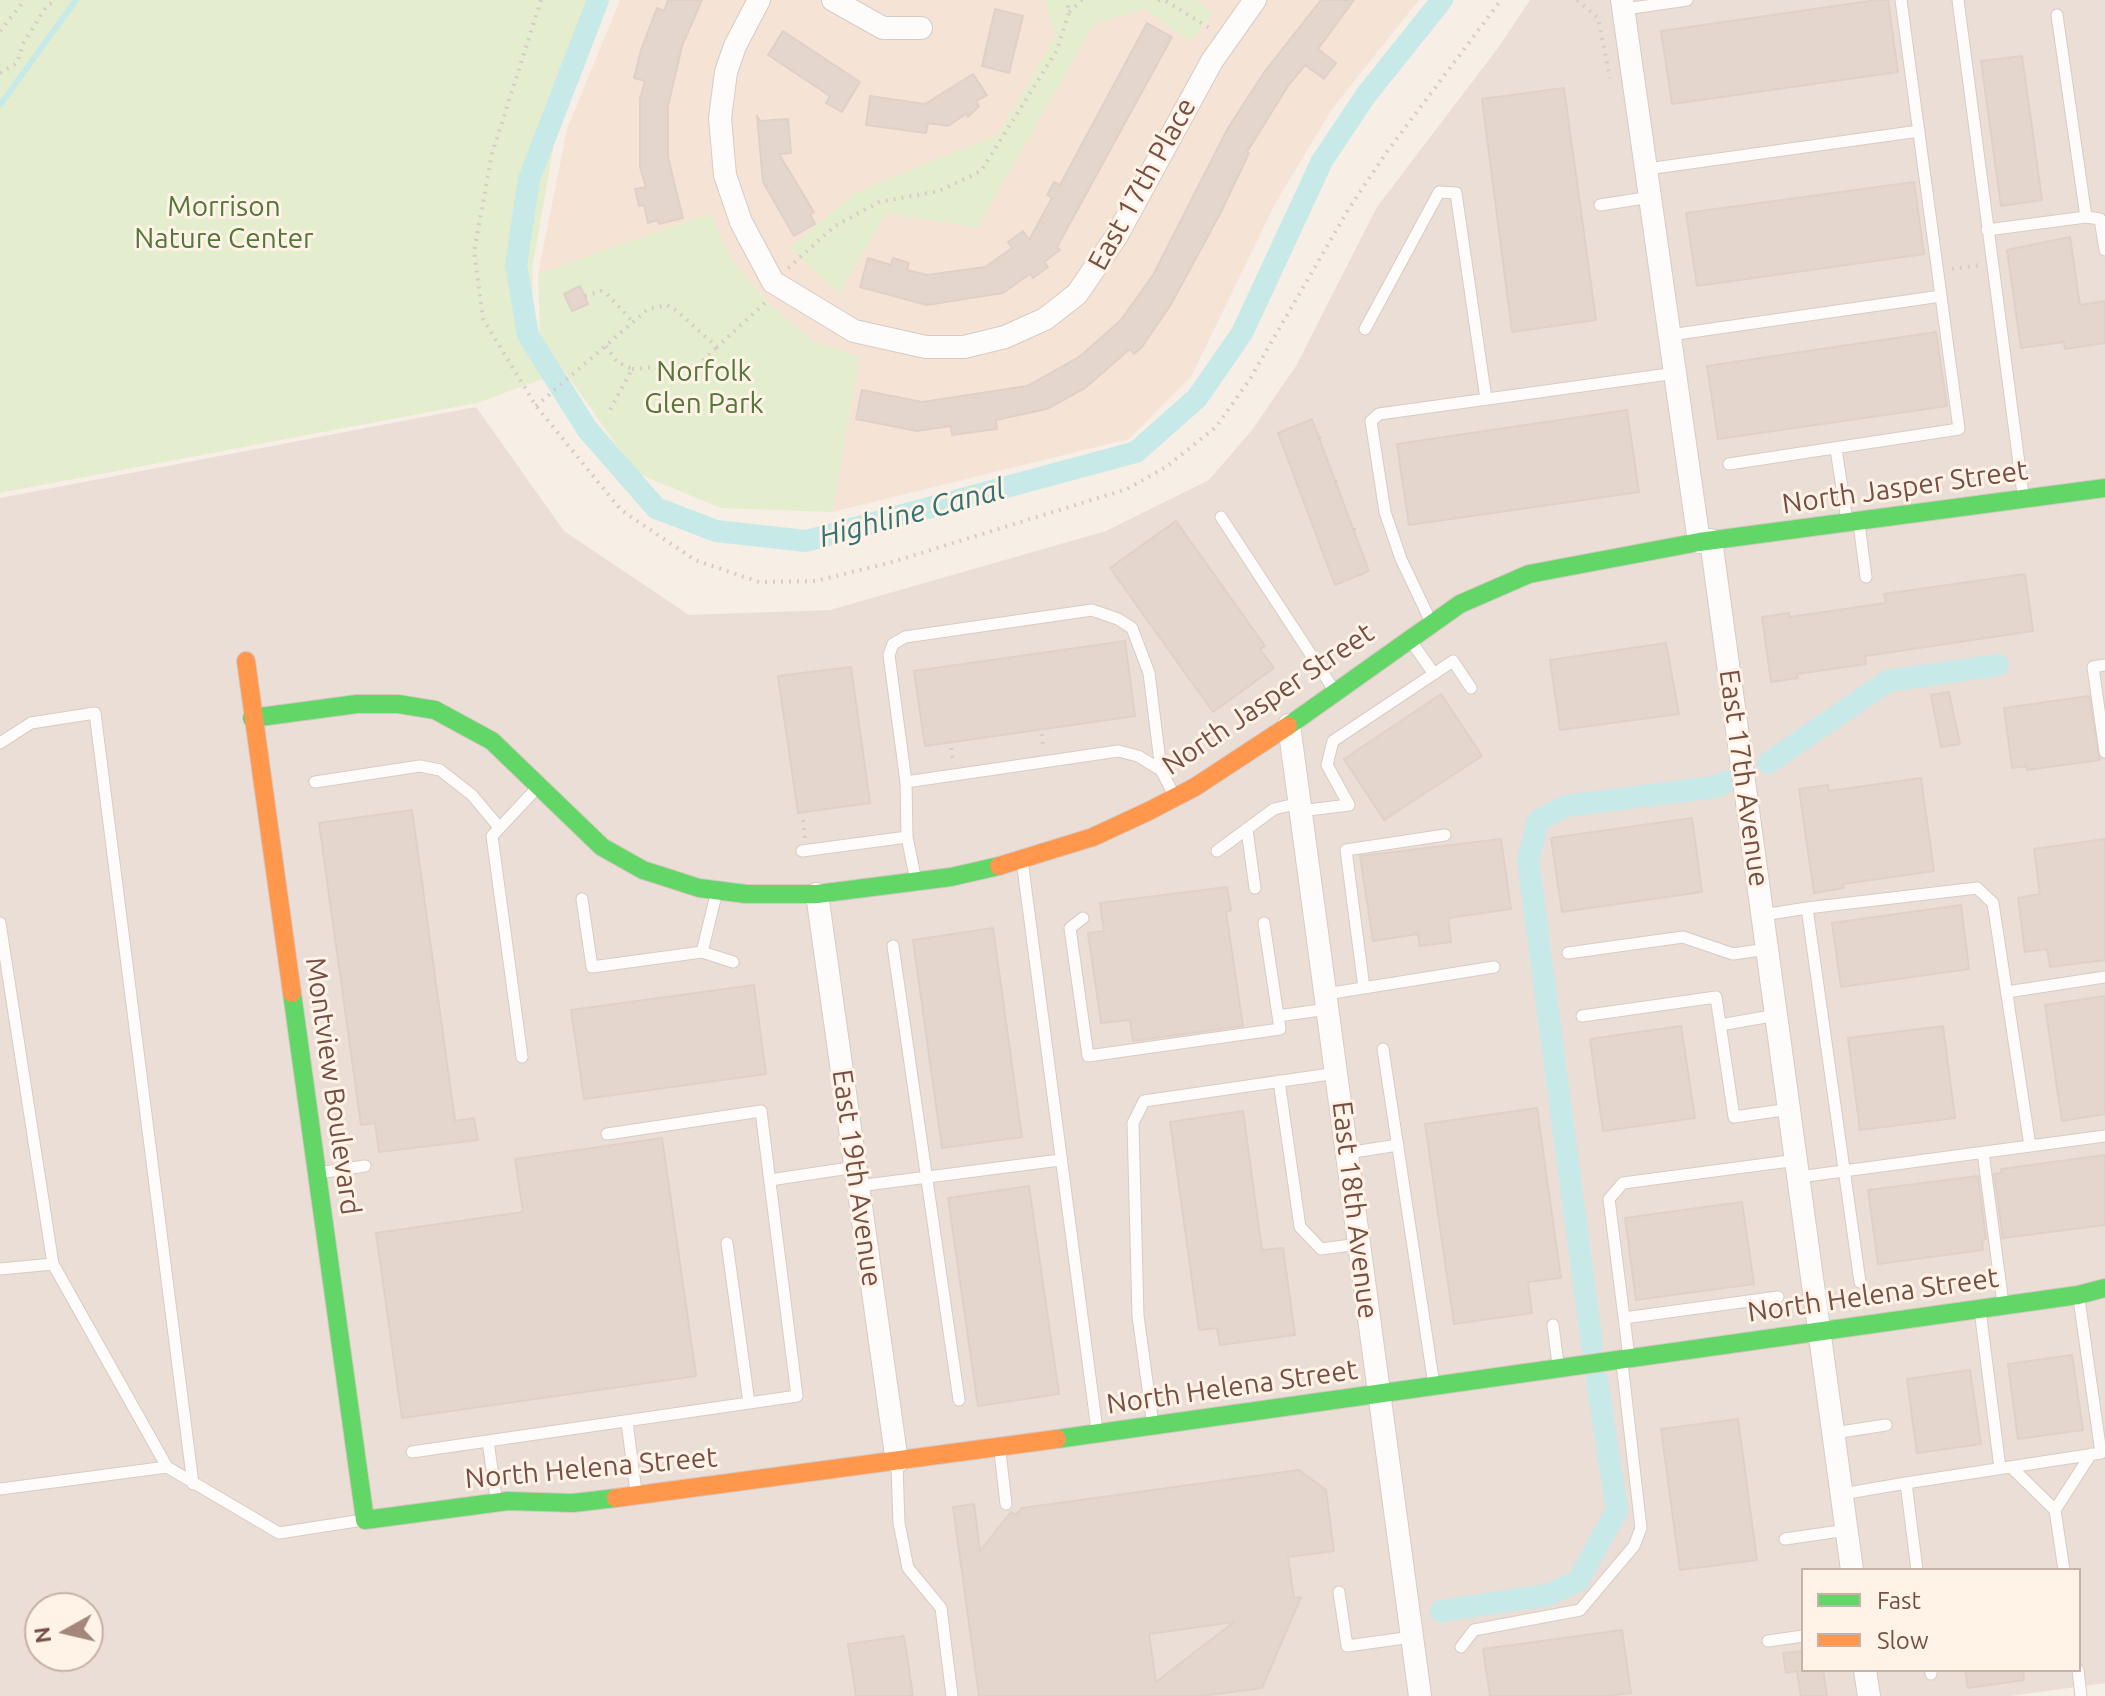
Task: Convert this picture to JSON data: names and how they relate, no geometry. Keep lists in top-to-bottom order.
{
  "streets": {
    "street": [
      "East 17th Place",
      "North Jasper Street",
      "East 17th Avenue",
      "Montview Boulevard",
      "East 19th Avenue",
      "East 18th Avenue",
      "North Helena Street"
    ]
  },
  "crossings": [
    ["North Jasper Street", "East 17th Avenue"],
    ["North Jasper Street", "Montview Boulevard"],
    ["North Jasper Street", "East 19th Avenue"],
    ["North Jasper Street", "East 18th Avenue"],
    ["East 17th Avenue", "North Helena Street"],
    ["Montview Boulevard", "North Helena Street"],
    ["East 19th Avenue", "North Helena Street"],
    ["East 18th Avenue", "North Helena Street"]
  ],
  "water": ["Highline Canal"],
  "parks": ["Morrison Nature Center", "Norfolk Glen Park"],
  "legend": ["Fast", "Slow"],
  "north": "left"
}
